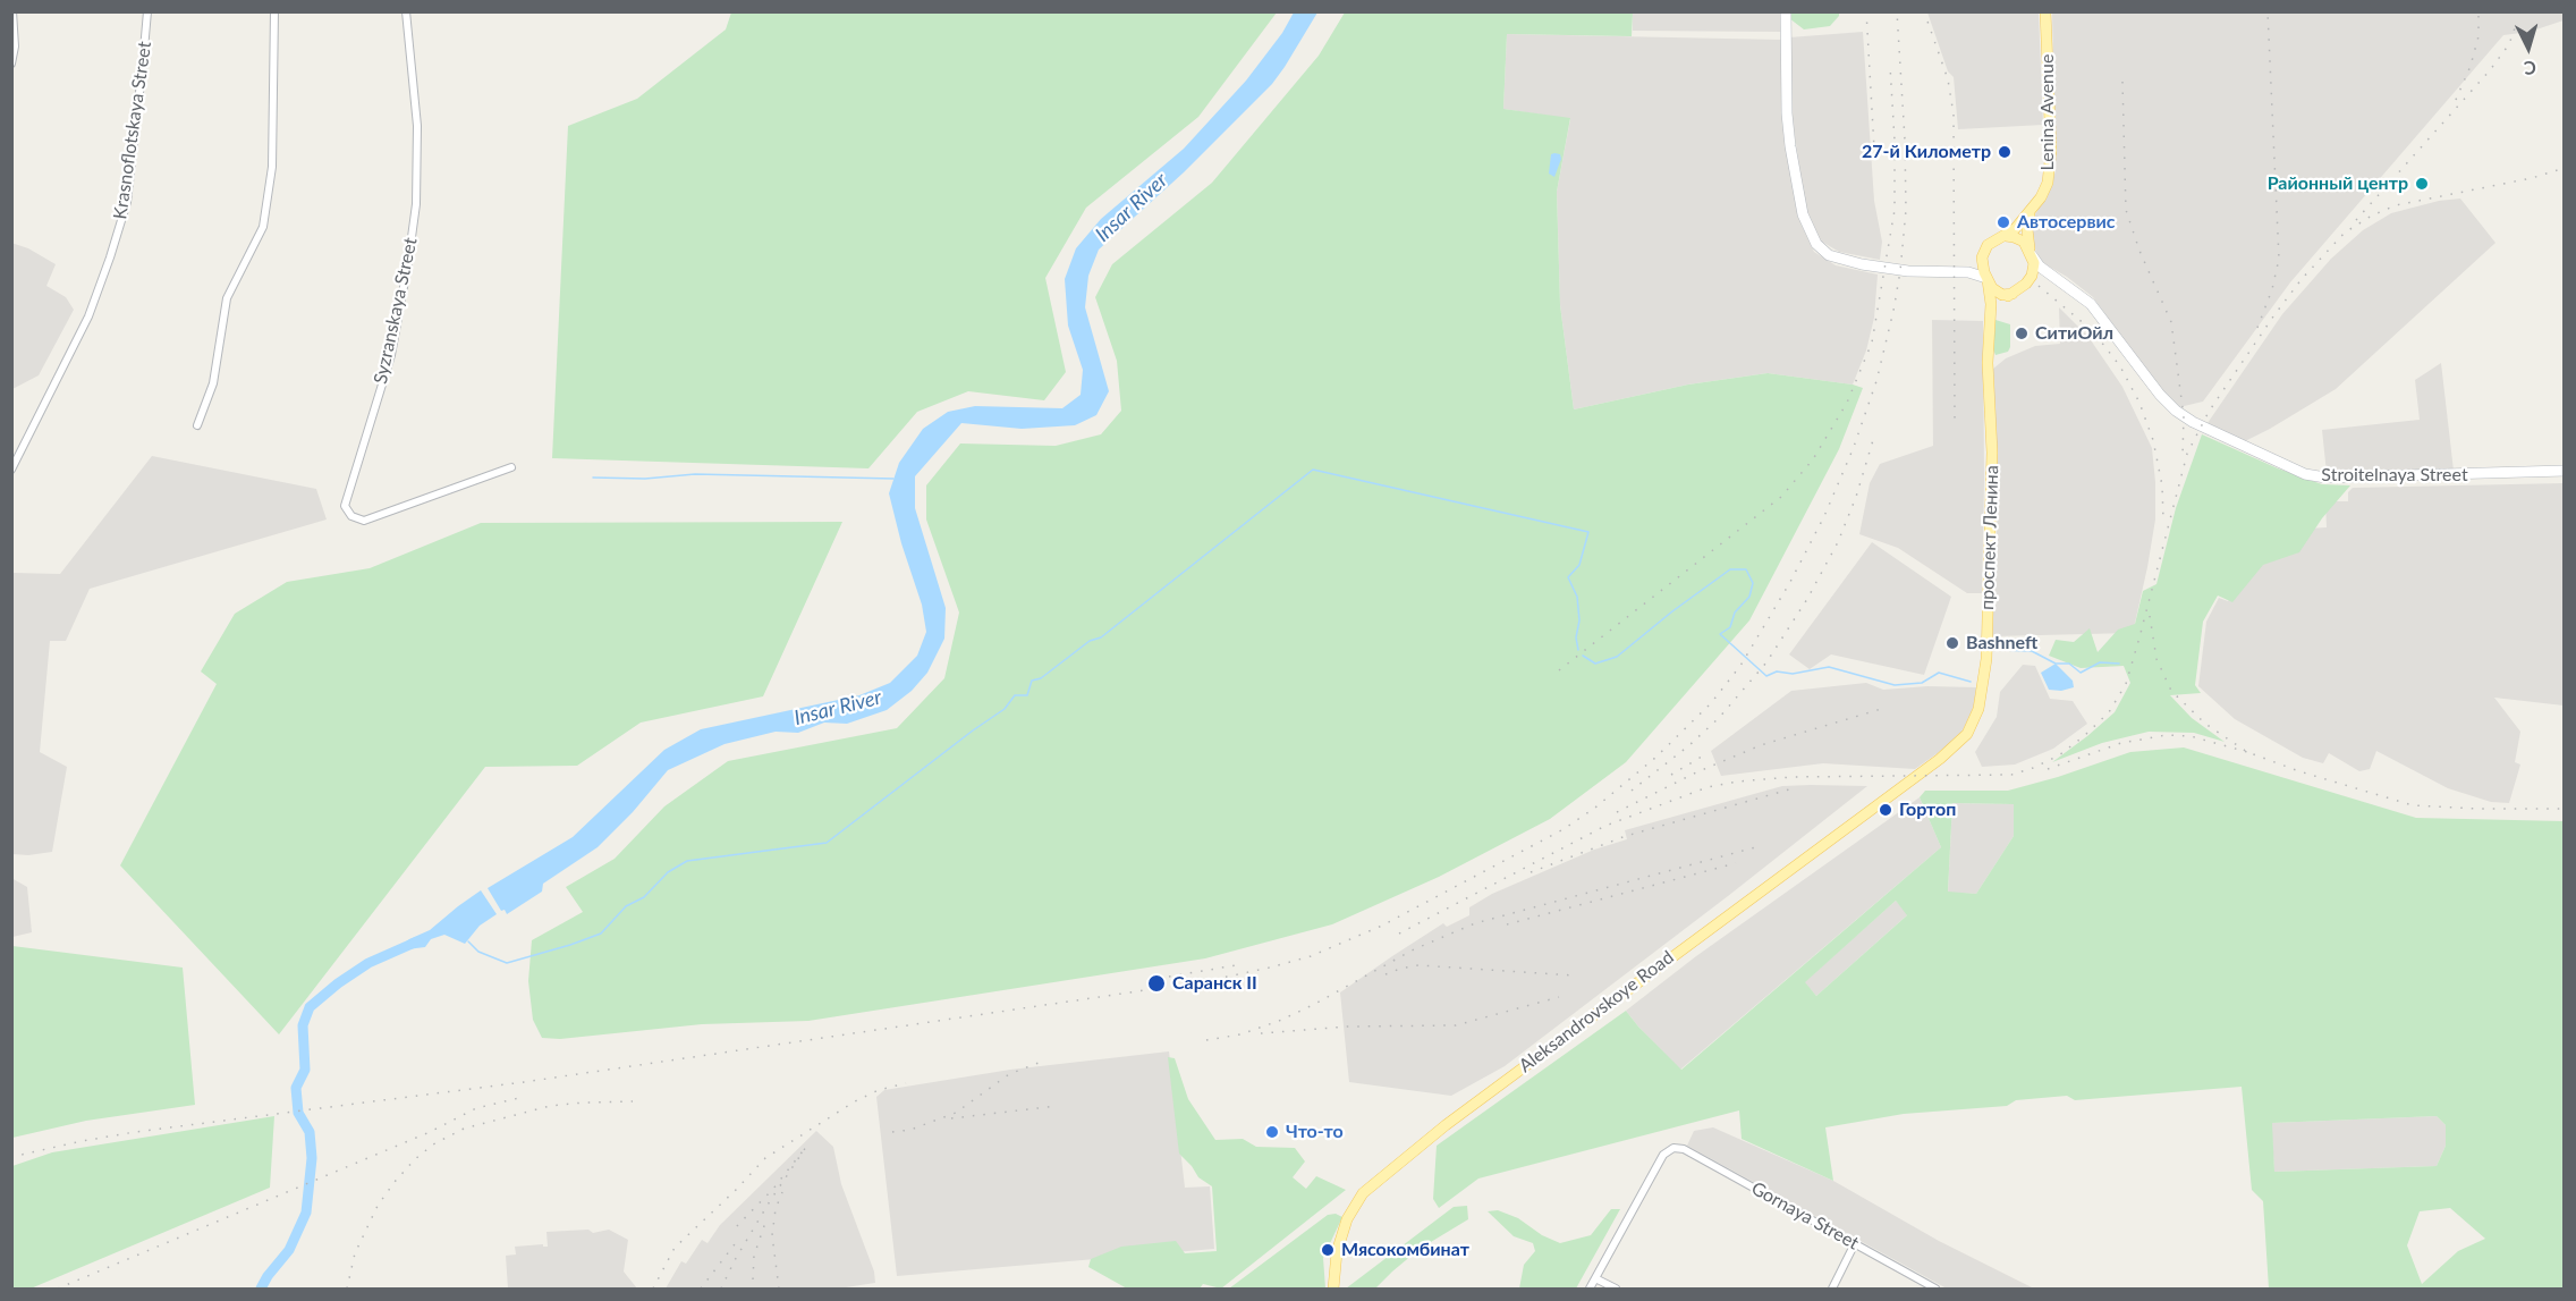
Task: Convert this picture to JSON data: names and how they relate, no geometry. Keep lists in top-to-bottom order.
{
  "streets": {
    "main road": ["Lenina Avenue", "проспект Ленина", "Aleksandrovskoye Road"],
    "street": [
      "Krasnoflotskaya Street",
      "Syzranskaya Street",
      "Stroitelnaya Street",
      "Gornaya Street"
    ]
  },
  "crossings": [
    ["Stroitelnaya Street", "проспект Ленина"],
    ["проспект Ленина", "Aleksandrovskoye Road"]
  ],
  "water": ["Insar River"],
  "places": [
    "27-й Километр",
    "Районный центр",
    "Автосервис",
    "СитиОйл",
    "Bashneft",
    "Гортоп",
    "Саранск II",
    "Что-то",
    "Мясокомбинат"
  ],
  "north": "bottom"
}
